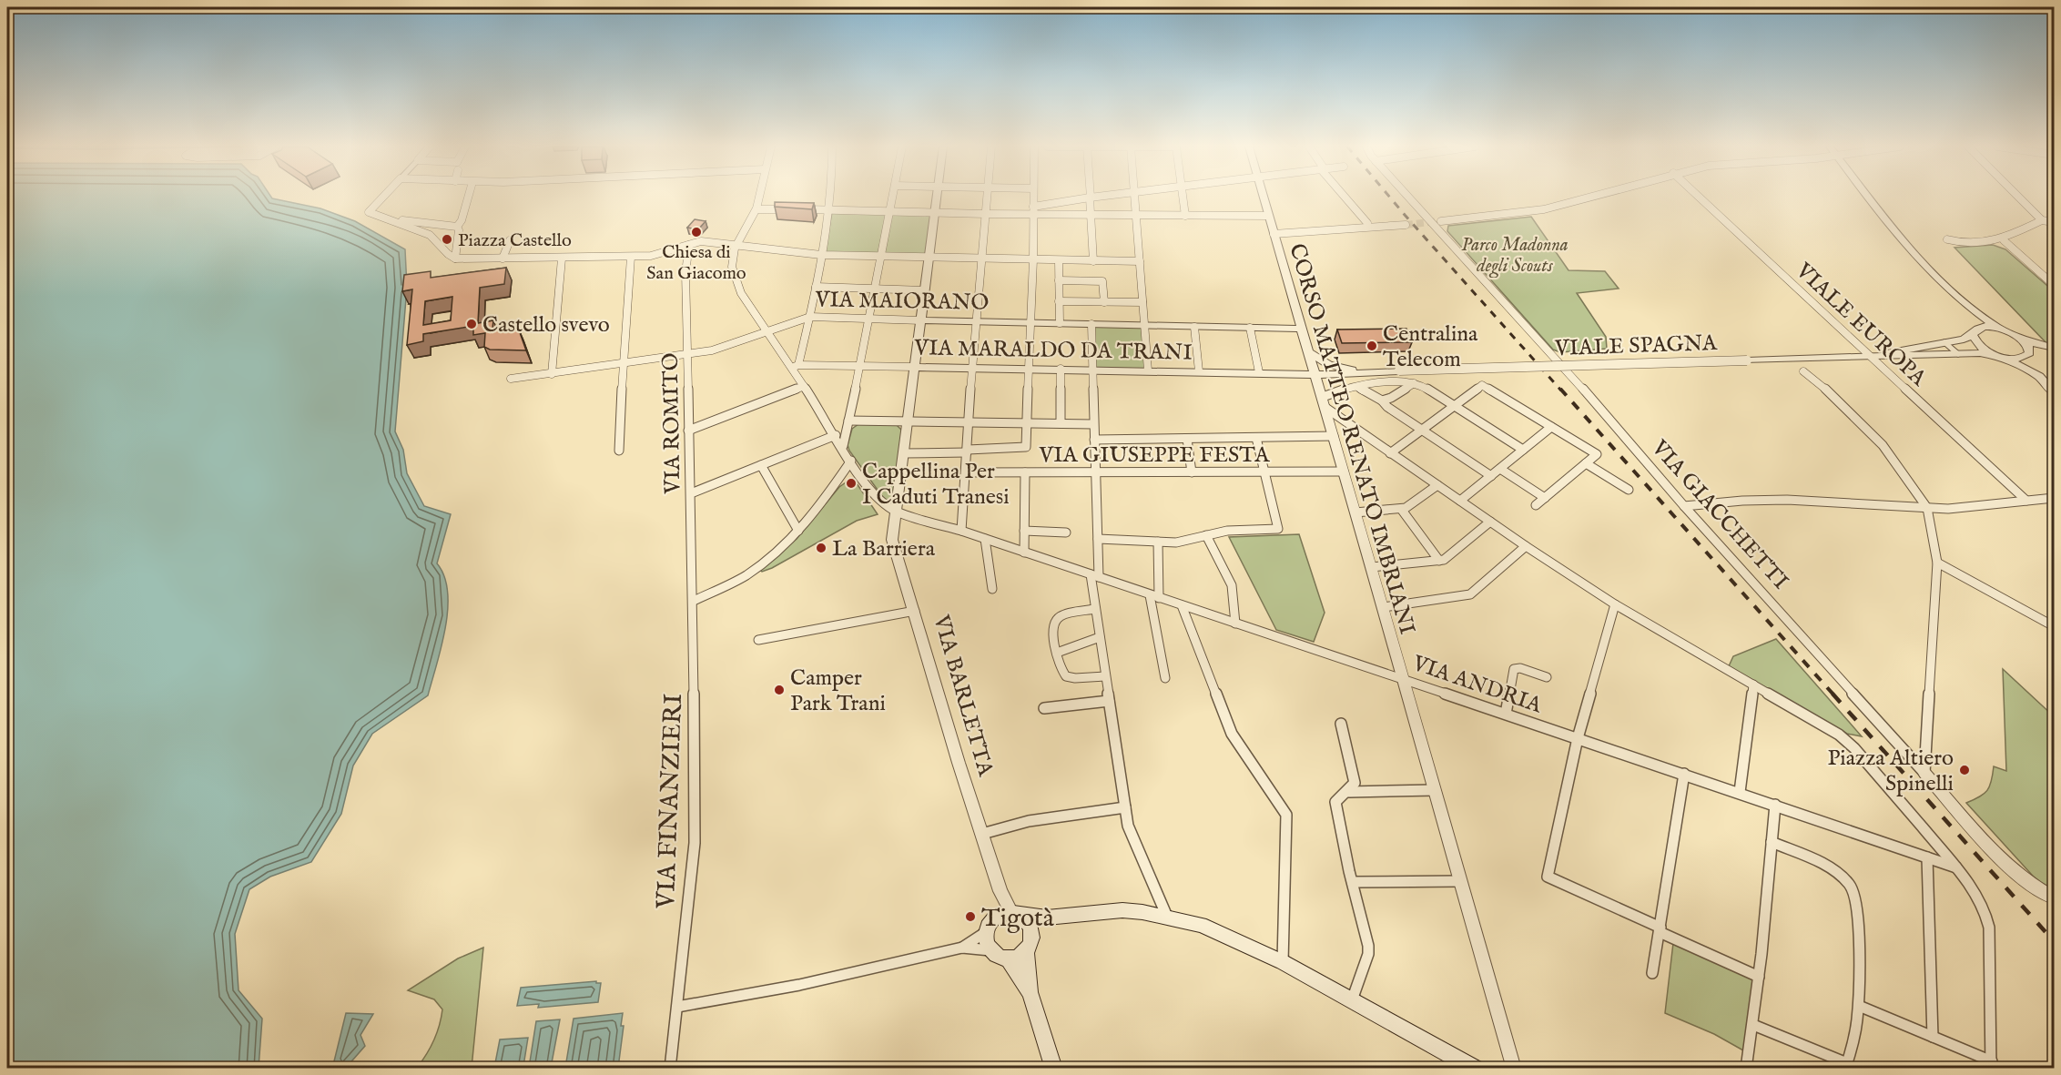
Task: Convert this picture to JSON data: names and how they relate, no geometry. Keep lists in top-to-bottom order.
{
  "streets": {
    "main road": ["VIA BARLETTA"],
    "street": [
      "VIA MAIORANO",
      "VIALE EUROPA",
      "VIALE SPAGNA",
      "VIA MARALDO DA TRANI",
      "VIA ROMITO",
      "CORSO MATTEO RENATO IMBRIANI",
      "VIA GIUSEPPE FESTA",
      "VIA GIACCHETTI",
      "VIA ANDRIA",
      "VIA FINANZIERI"
    ]
  },
  "crossings": [
    ["VIA MAIORANO", "VIA ROMITO"],
    ["VIA MAIORANO", "CORSO MATTEO RENATO IMBRIANI"],
    ["VIA MAIORANO", "VIA BARLETTA"],
    ["VIALE EUROPA", "VIALE SPAGNA"],
    ["VIALE SPAGNA", "VIA MARALDO DA TRANI"],
    ["VIALE SPAGNA", "CORSO MATTEO RENATO IMBRIANI"],
    ["VIA MARALDO DA TRANI", "CORSO MATTEO RENATO IMBRIANI"],
    ["VIA MARALDO DA TRANI", "VIA BARLETTA"],
    ["VIA ROMITO", "VIA FINANZIERI"],
    ["CORSO MATTEO RENATO IMBRIANI", "VIA GIUSEPPE FESTA"],
    ["CORSO MATTEO RENATO IMBRIANI", "VIA ANDRIA"],
    ["VIA ANDRIA", "VIA BARLETTA"]
  ],
  "parks": ["Parco Madonna degli Scouts"],
  "places": [
    "Chiesa di San Giacomo",
    "Piazza Castello",
    "Castello svevo",
    "Centralina Telecom",
    "Cappellina Per I Caduti Tranesi",
    "La Barriera",
    "Camper Park Trani",
    "Piazza Altiero Spinelli",
    "Tigotà"
  ]
}
